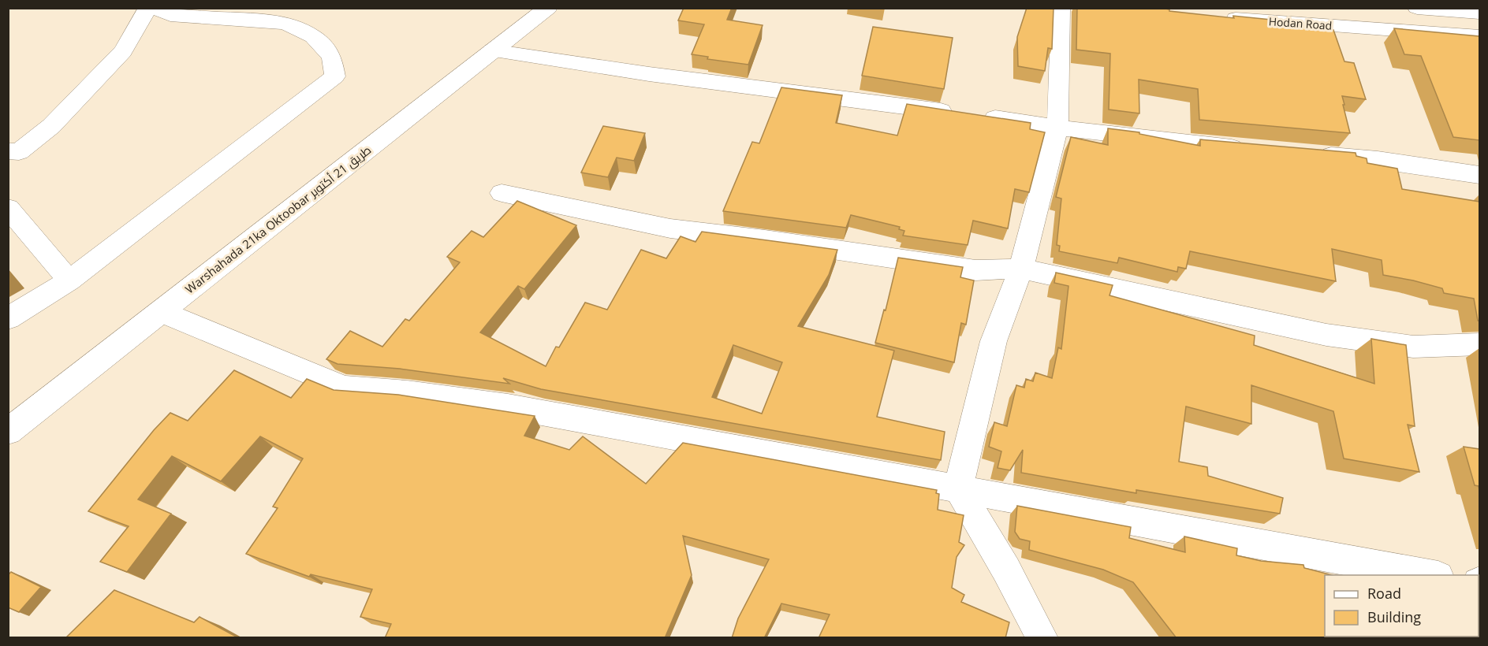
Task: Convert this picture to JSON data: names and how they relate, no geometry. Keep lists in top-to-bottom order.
{
  "streets": {
    "street": ["Hodan Road", "Warshahada 21ka Oktoobar طريق 21 أكتوبر"]
  },
  "legend": ["Road", "Building"]
}
